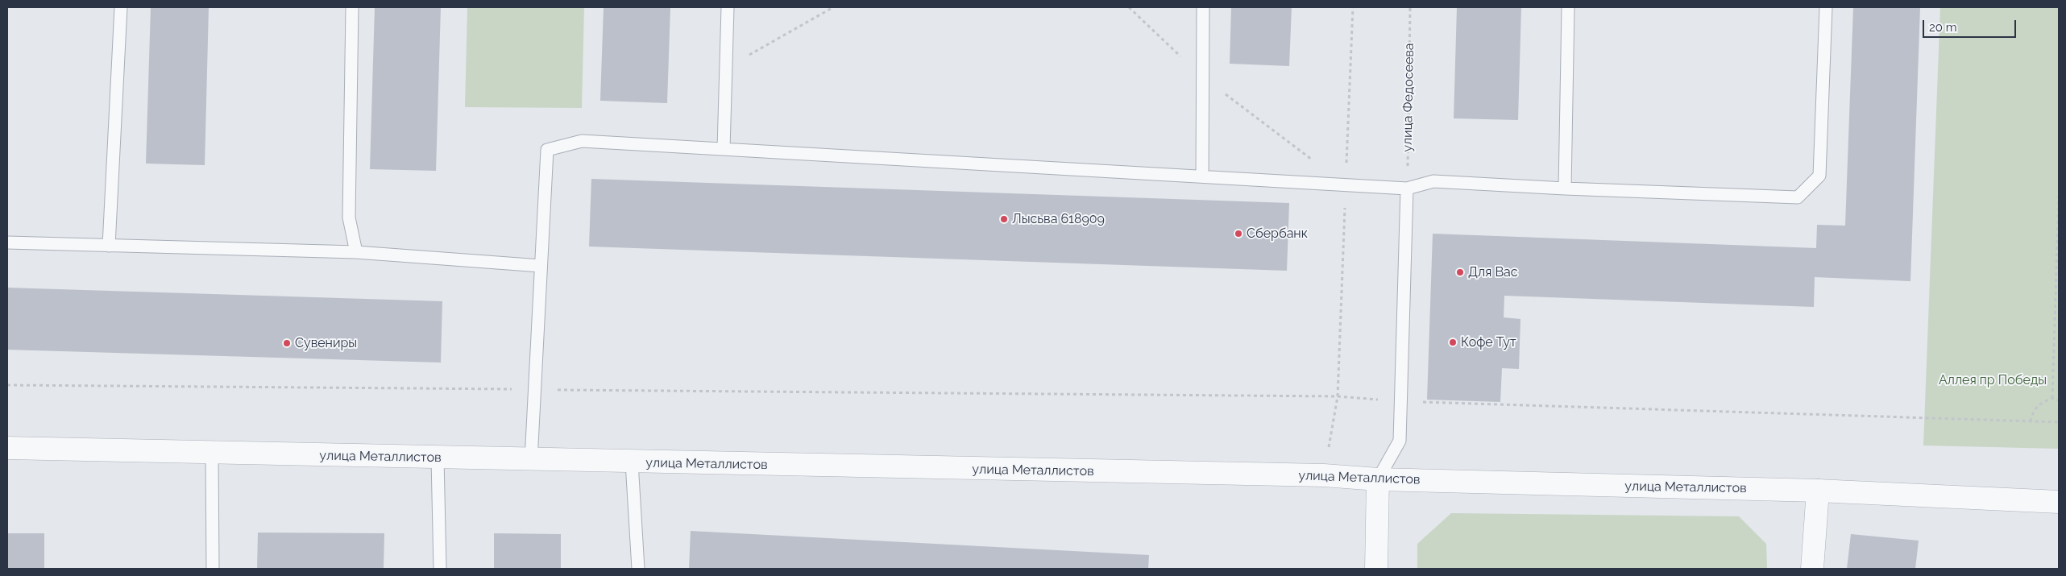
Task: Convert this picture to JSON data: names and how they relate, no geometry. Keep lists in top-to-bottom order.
{
  "streets": {
    "street": ["улица Металлистов"],
    "path": ["улица Федосеева"]
  },
  "parks": ["Аллея пр Победы"],
  "places": [
    "Лысьва 618909",
    "Сбербанк",
    "Для Вас",
    "Кофе Тут",
    "Сувениры"
  ],
  "scale_bar": "20 m"
}
